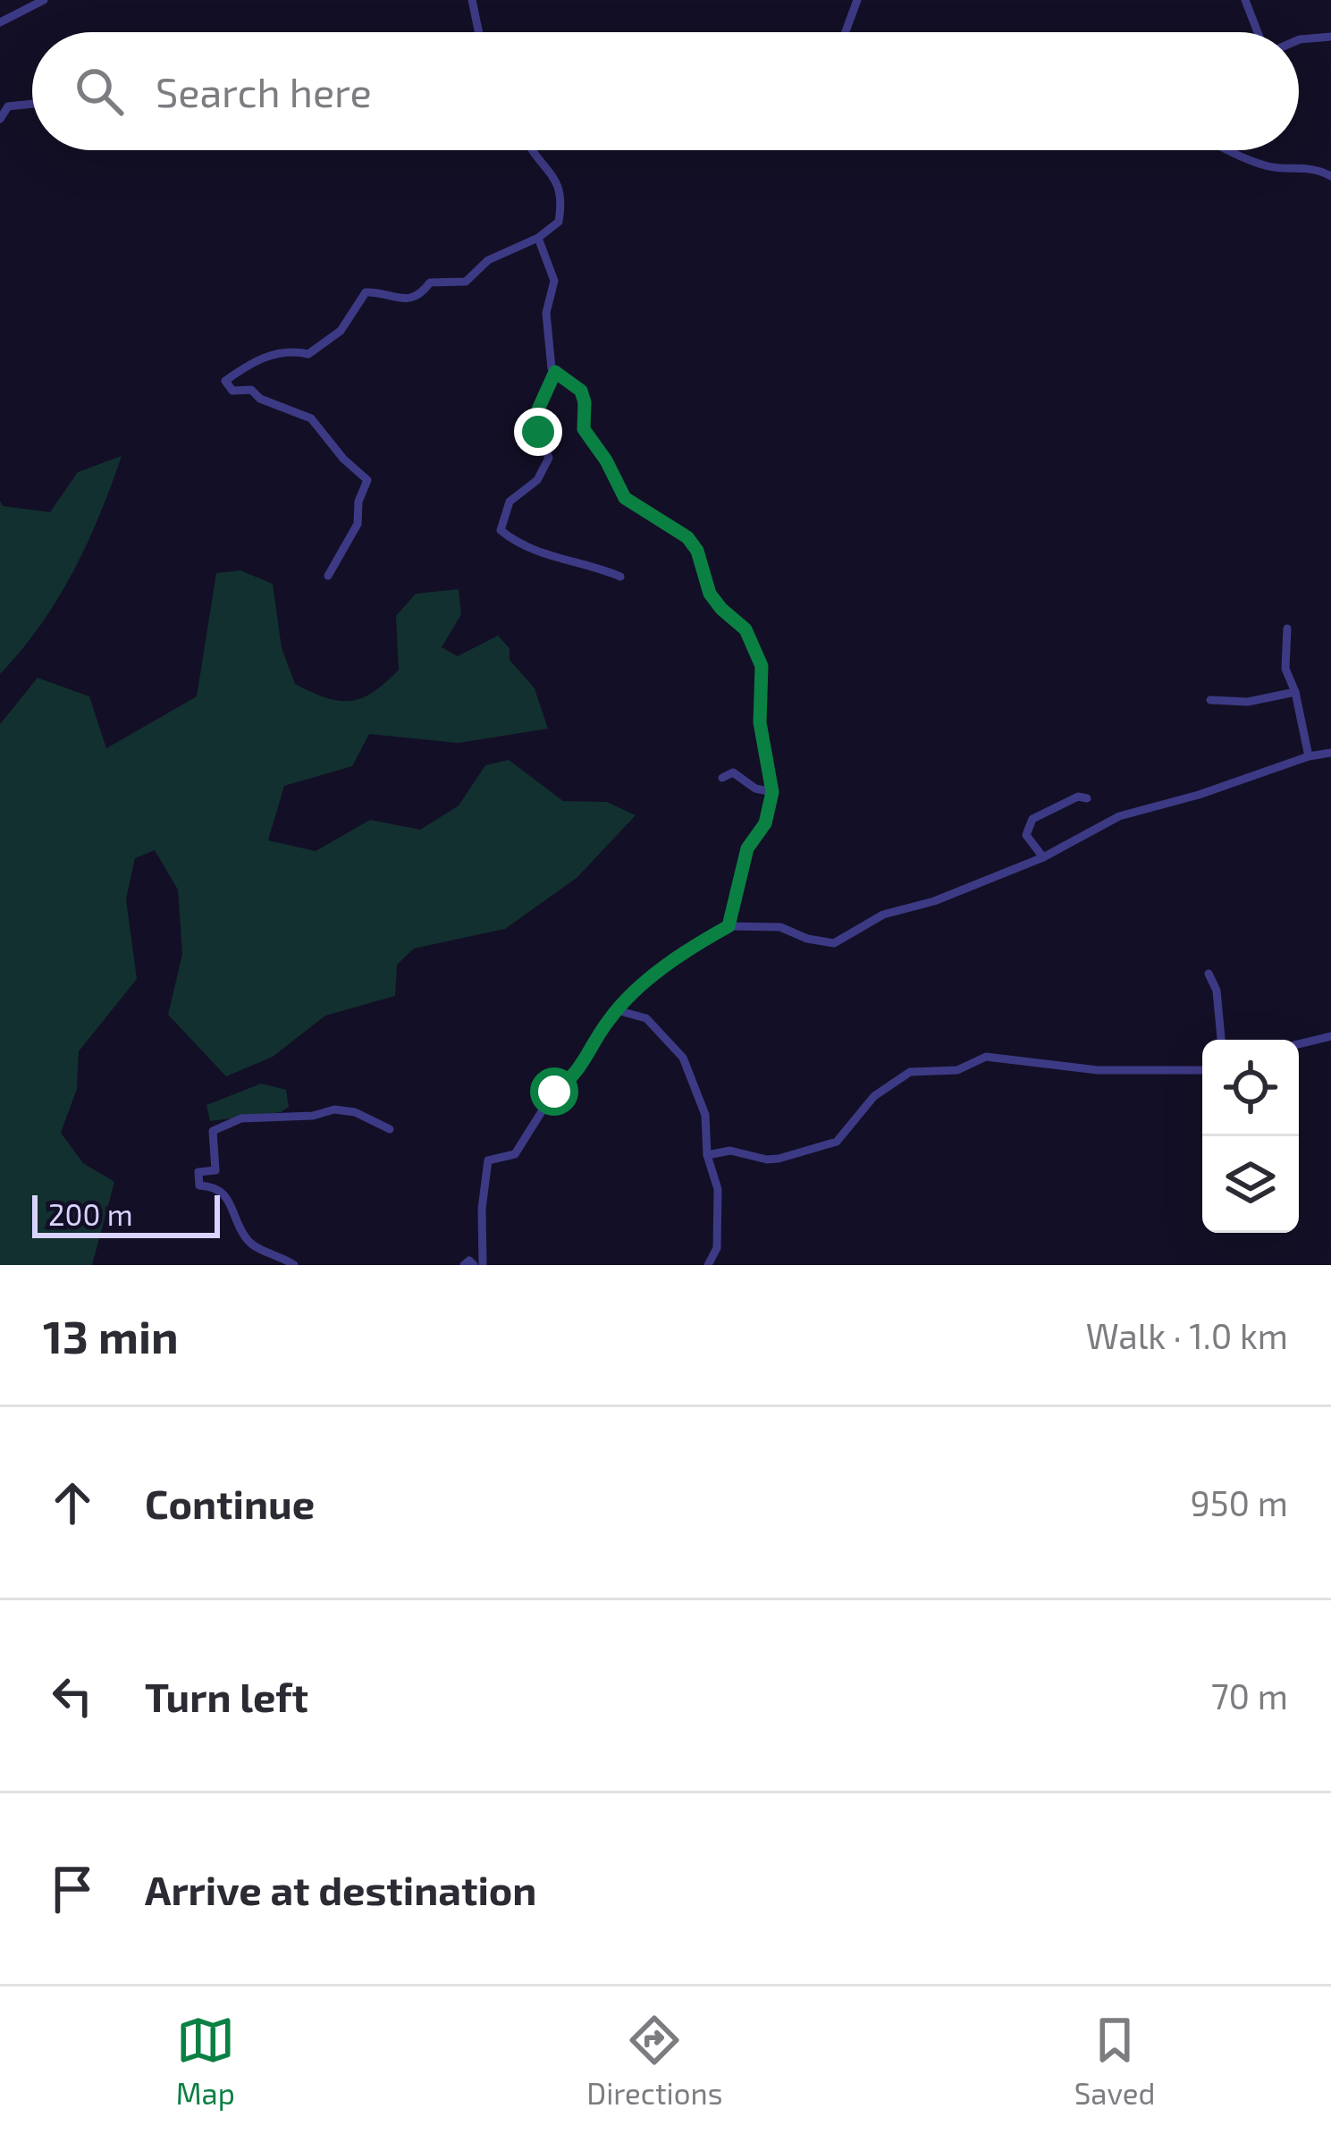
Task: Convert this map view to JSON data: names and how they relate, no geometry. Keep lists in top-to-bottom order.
{
  "scale_bar": "200 m",
  "page": {
    "search": "Search here",
    "scale": "200 m",
    "heading": ["13 min", "Walk · 1.0 km"],
    "list": [
      ["Continue", "950 m"],
      ["Turn left", "70 m"],
      "Arrive at destination"
    ],
    "nav": ["Map", "Directions", "Saved"]
  }
}
